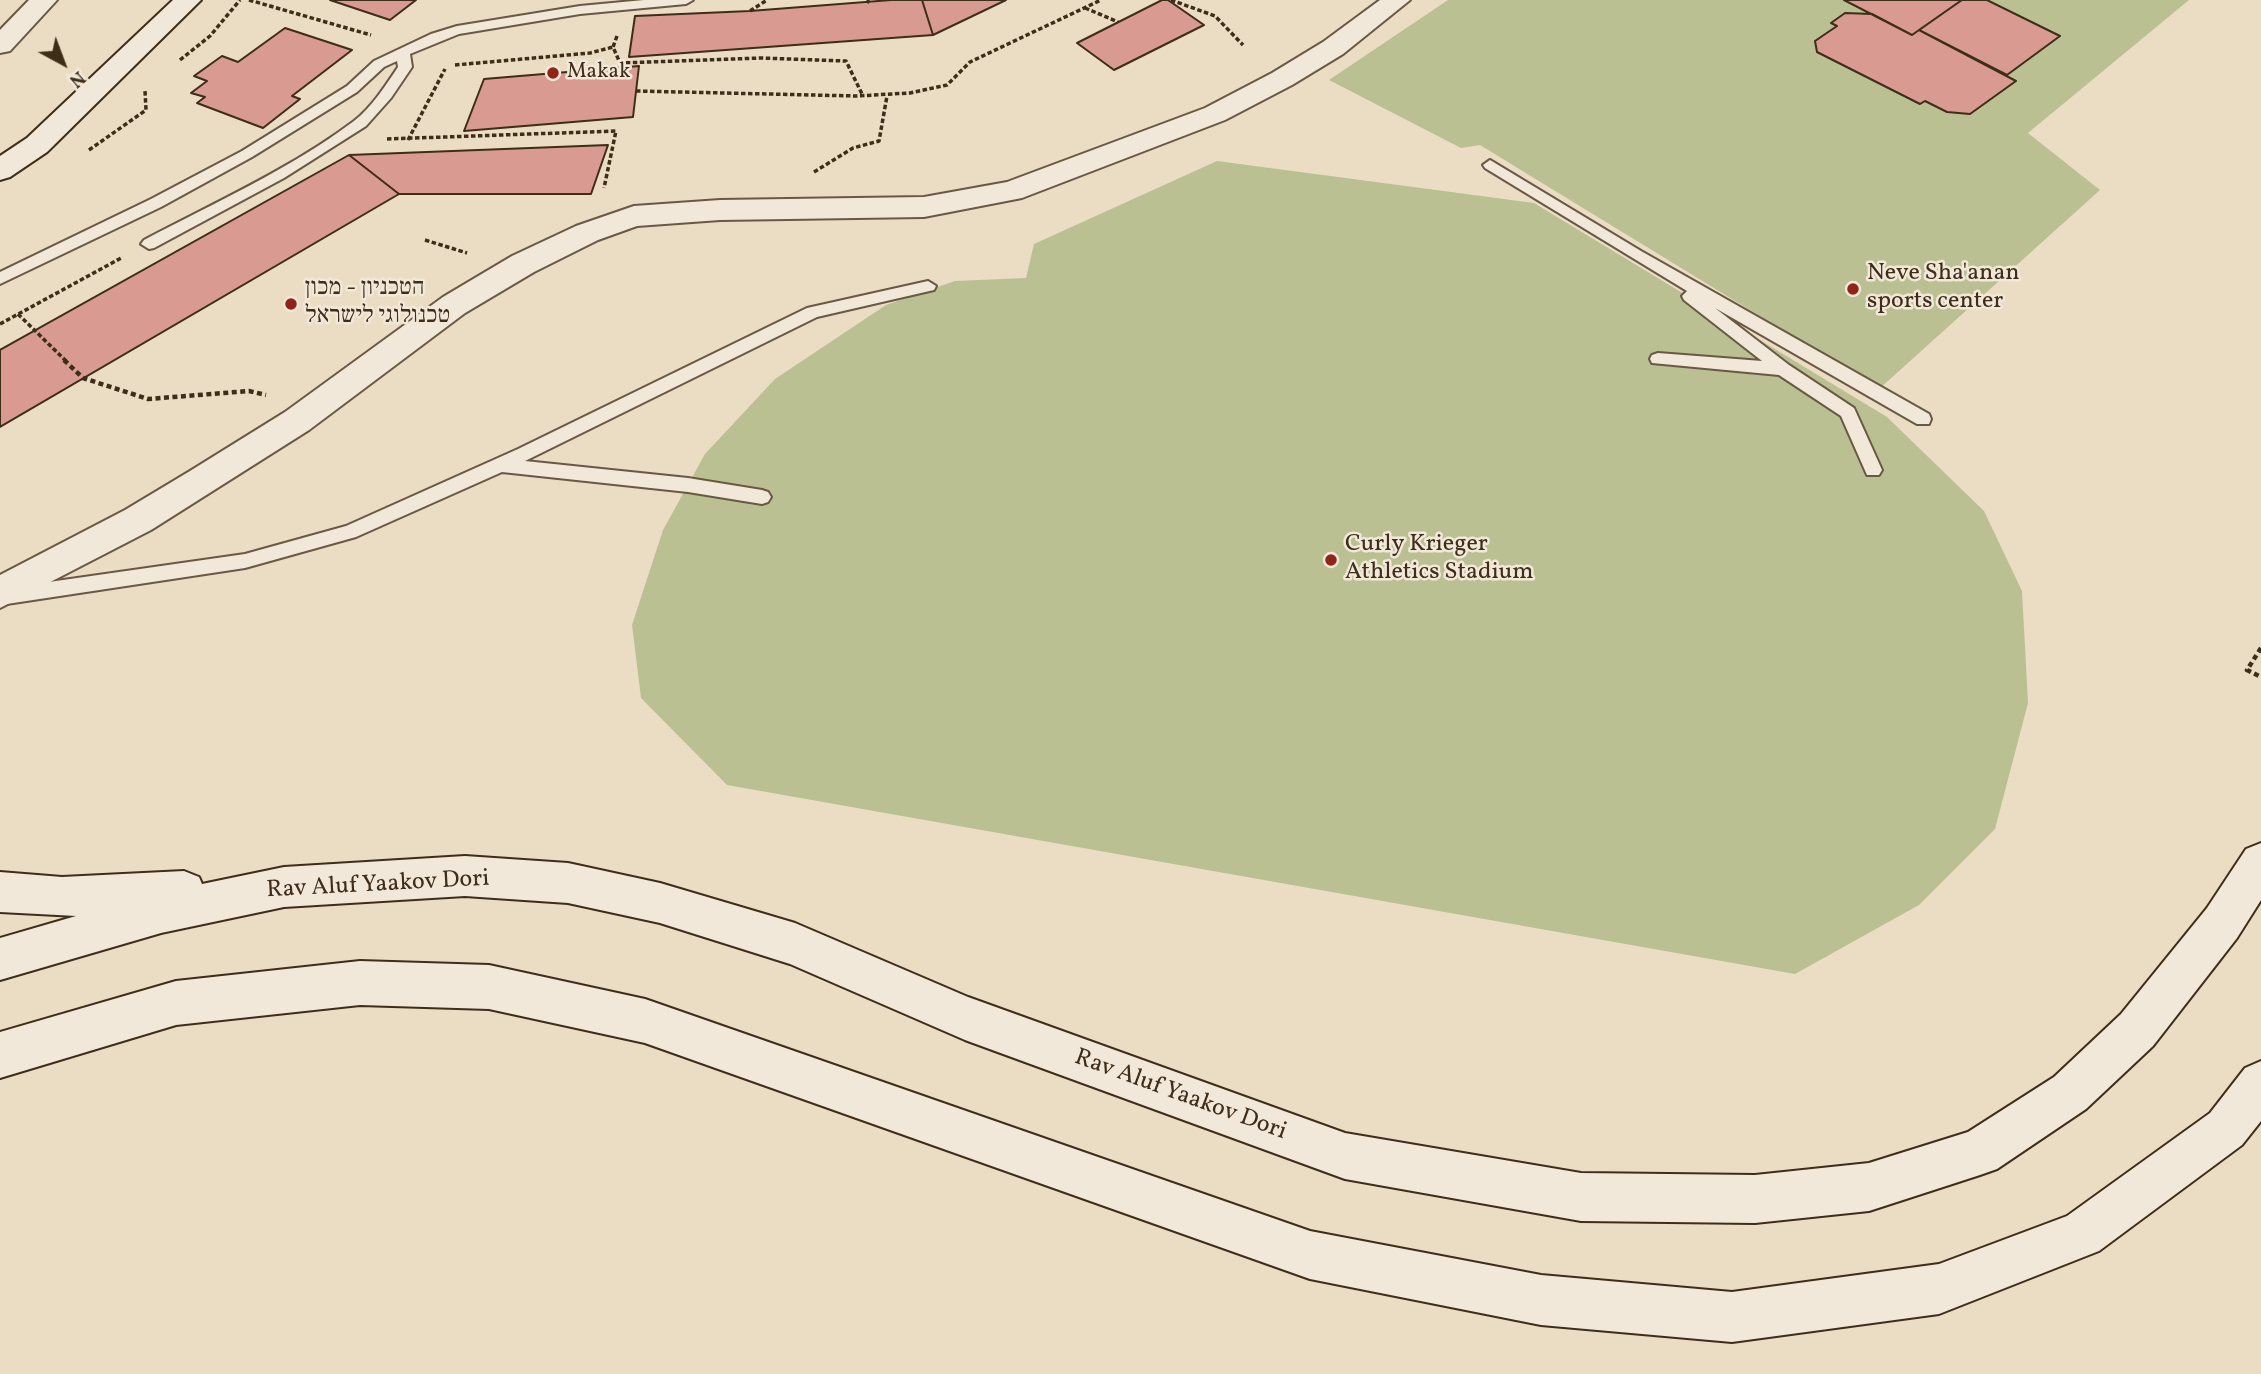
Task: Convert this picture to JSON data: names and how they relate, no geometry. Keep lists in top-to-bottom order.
{
  "streets": {
    "main road": ["Rav Aluf Yaakov Dori"]
  },
  "places": [
    "Makak",
    "Neve Sha'anan sports center",
    "הטכניון - מכון טכנולוגי לישראל",
    "Curly Krieger Athletics Stadium"
  ],
  "north": "bottom right"
}
